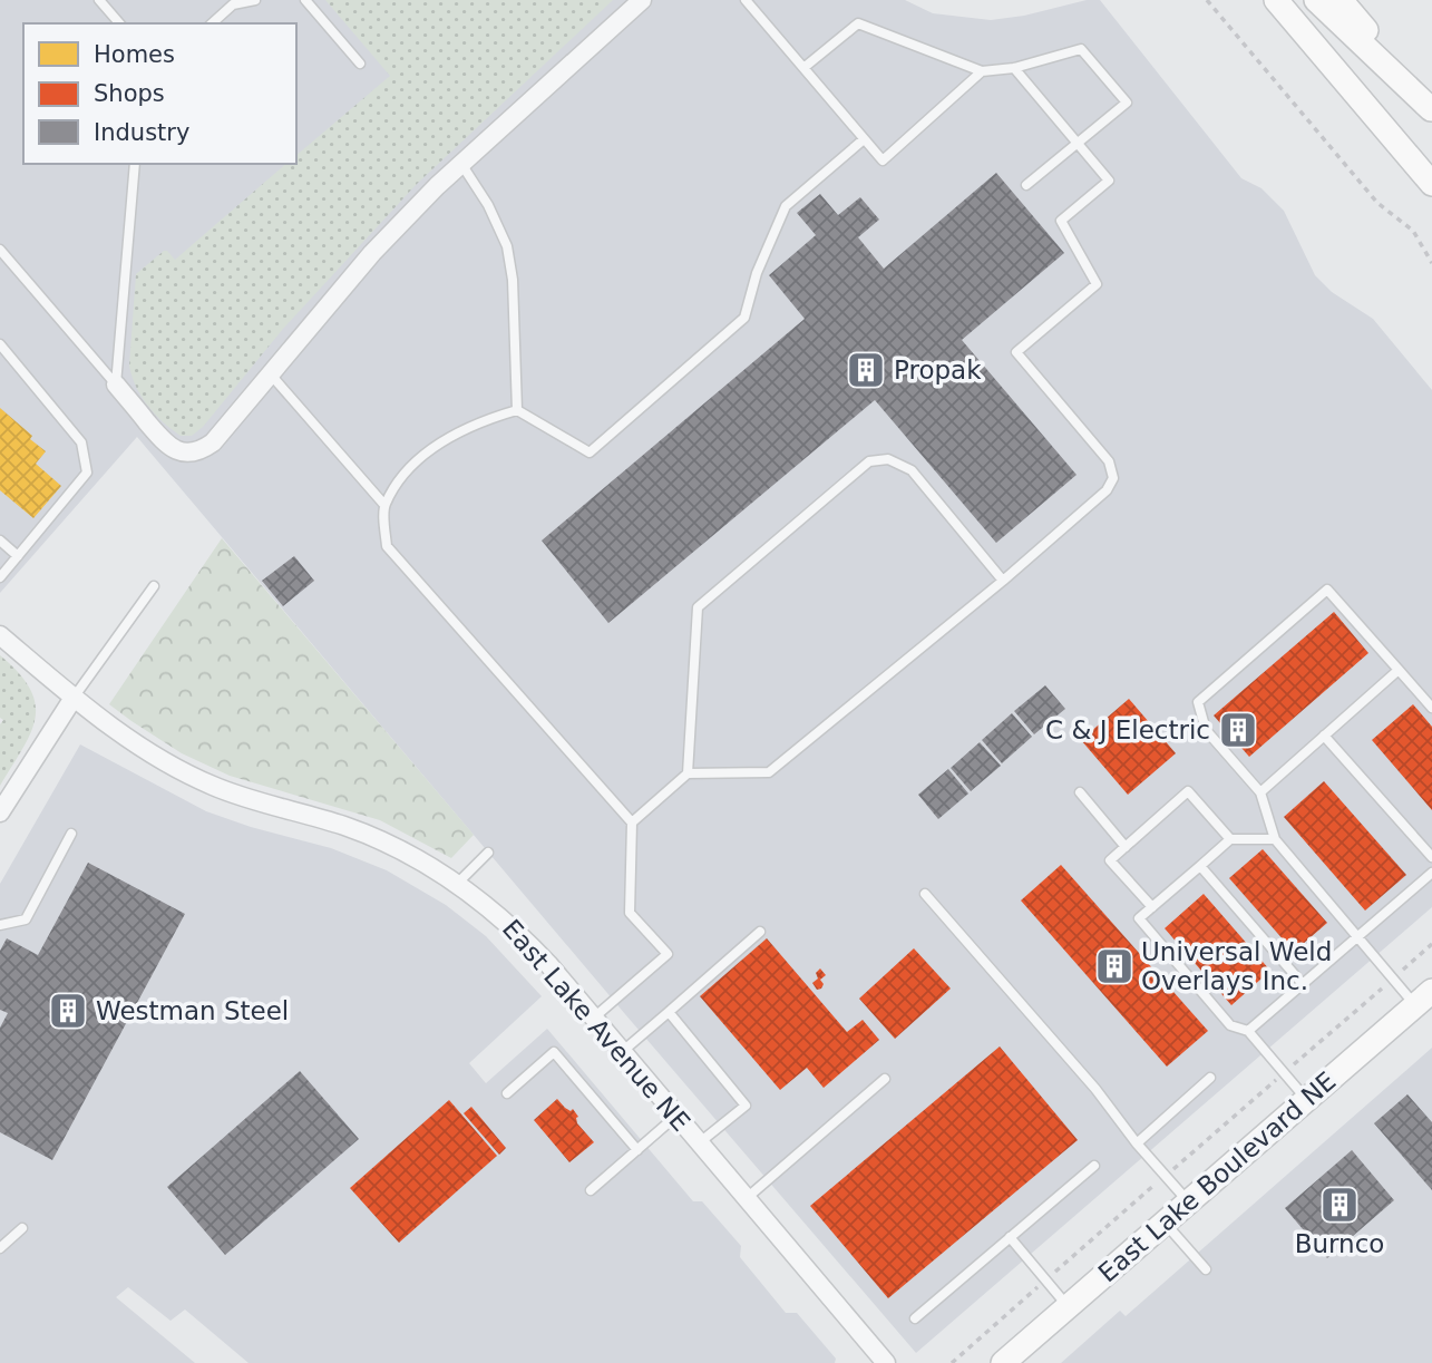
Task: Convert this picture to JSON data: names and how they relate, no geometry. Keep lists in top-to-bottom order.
{
  "streets": {
    "main road": ["East Lake Boulevard NE"],
    "street": ["East Lake Avenue NE"]
  },
  "places": {
    "building": [
      "Propak",
      "C & J Electric",
      "Universal Weld Overlays Inc.",
      "Westman Steel",
      "Burnco"
    ]
  },
  "legend": ["Homes", "Shops", "Industry"]
}
